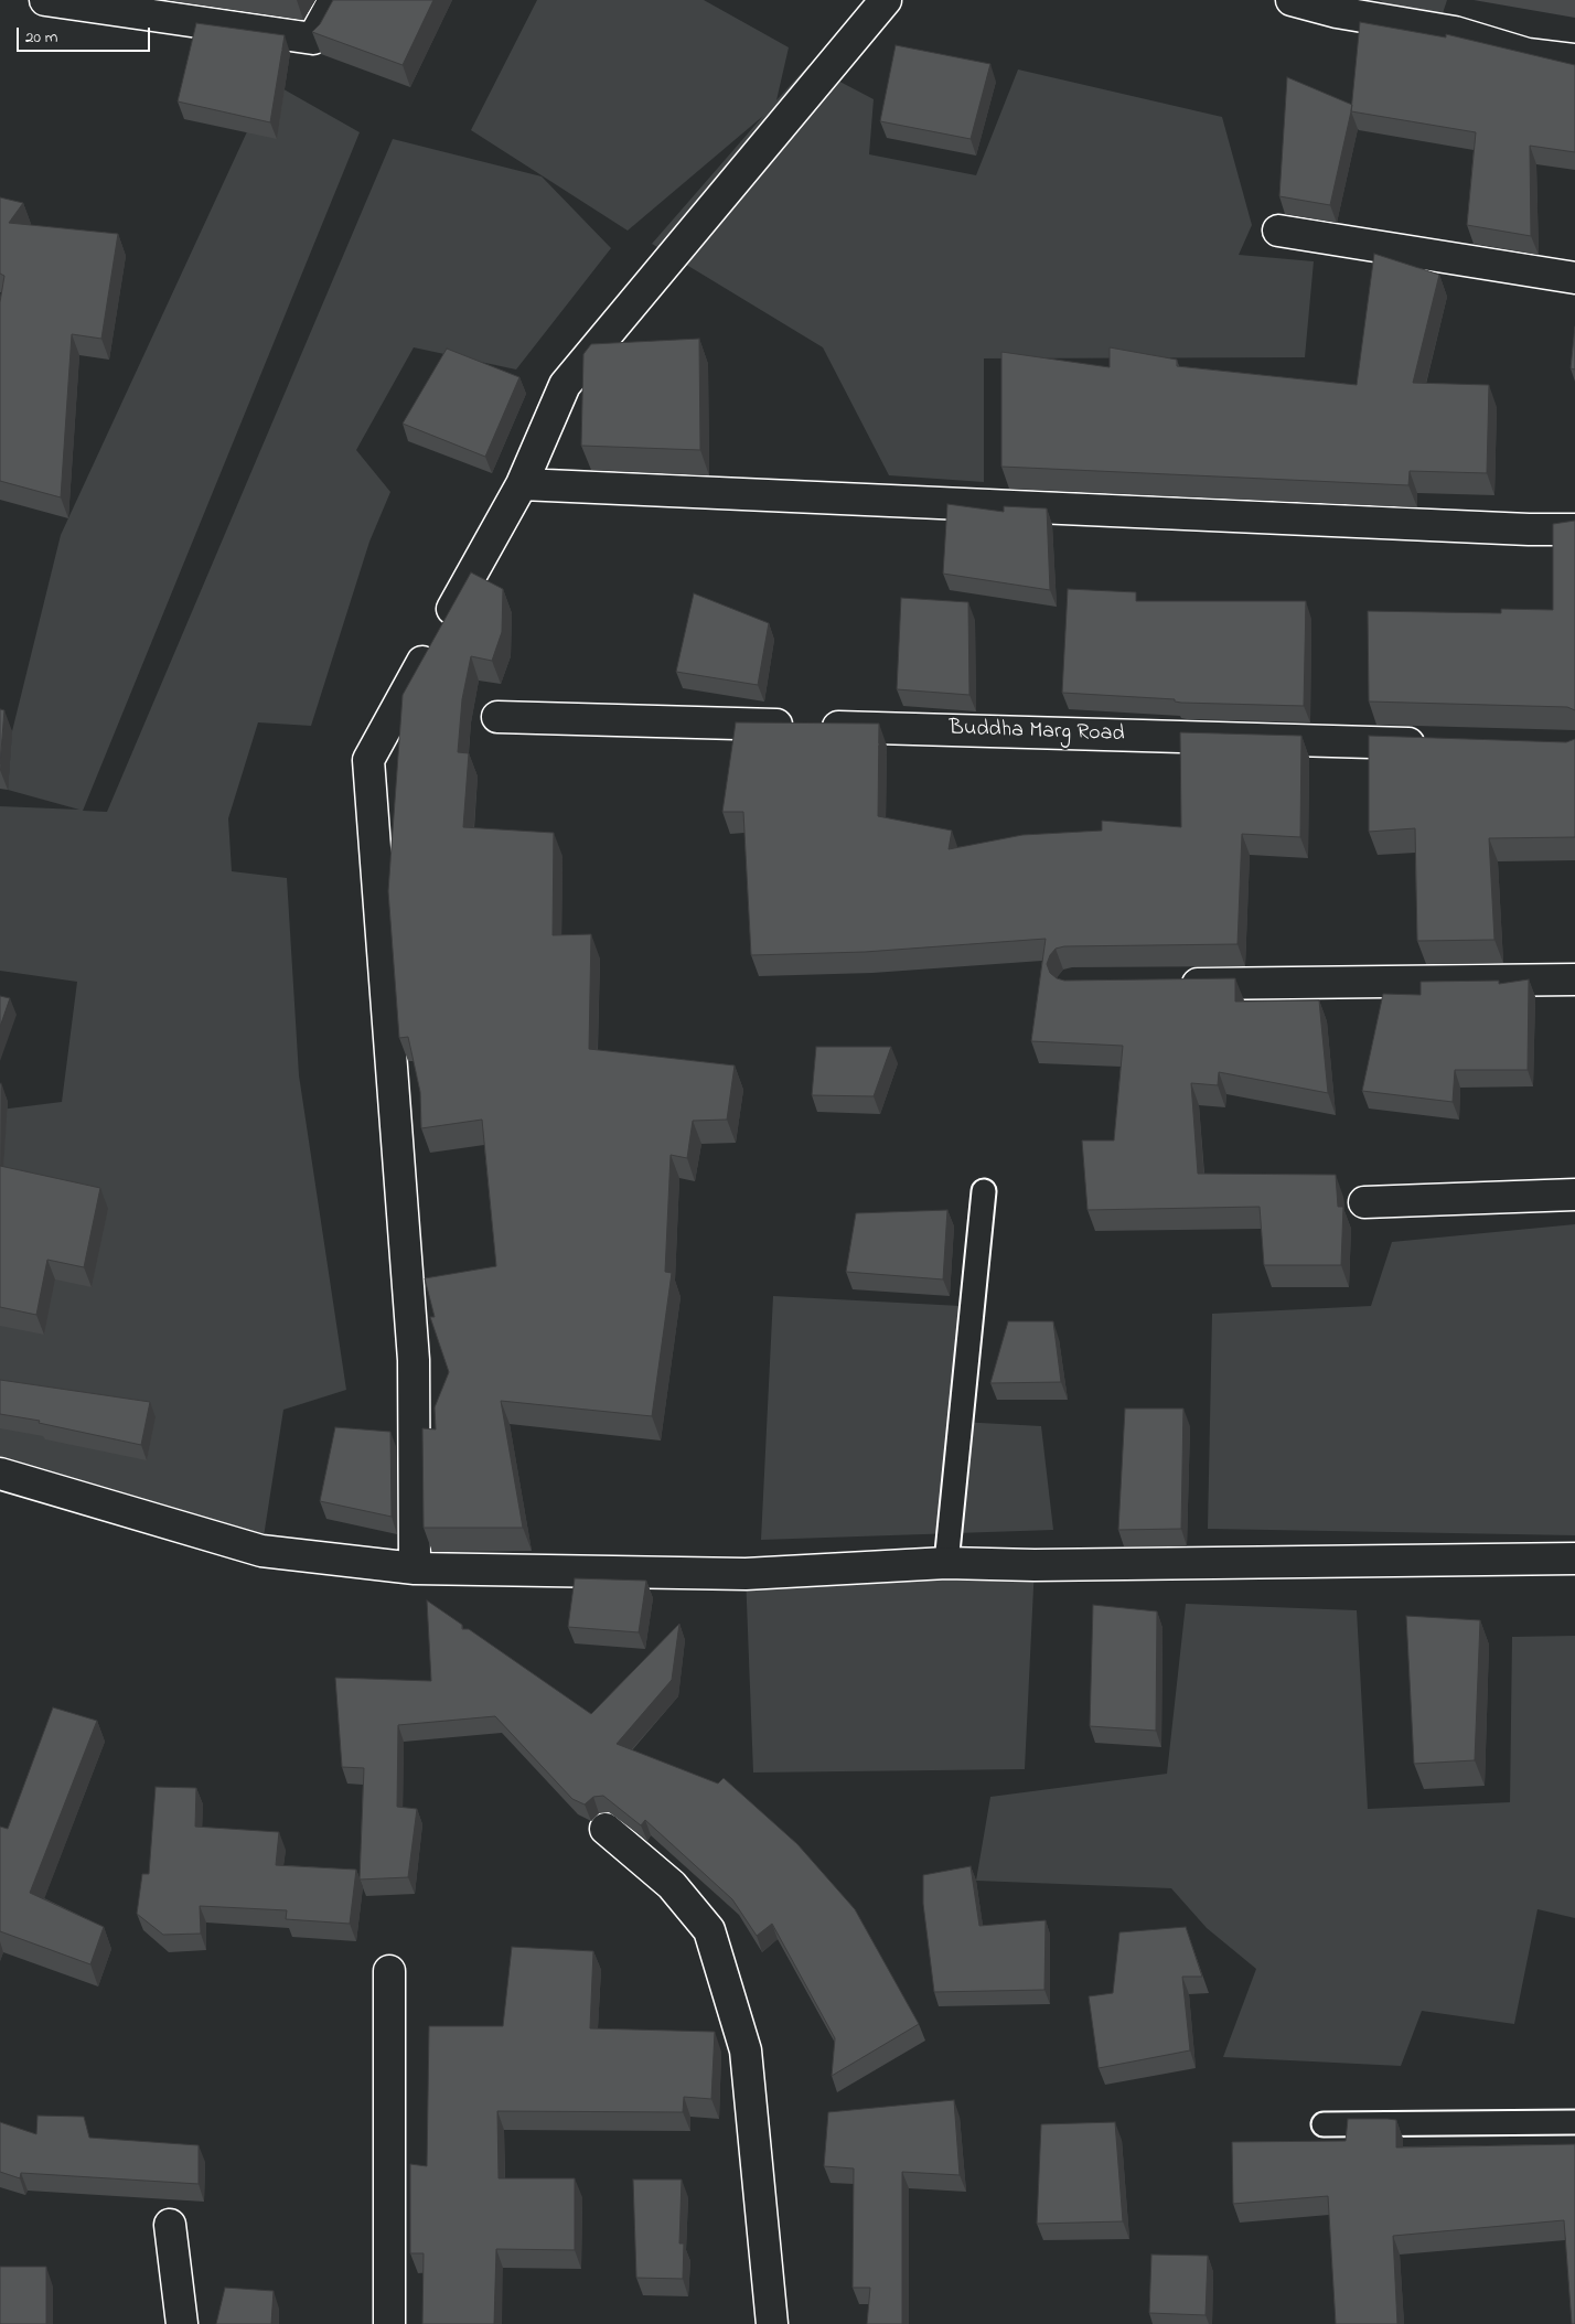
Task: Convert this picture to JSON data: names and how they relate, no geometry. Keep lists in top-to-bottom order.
{
  "streets": {
    "street": ["Buddha Marg Road"]
  },
  "scale_bar": "20 m"
}
